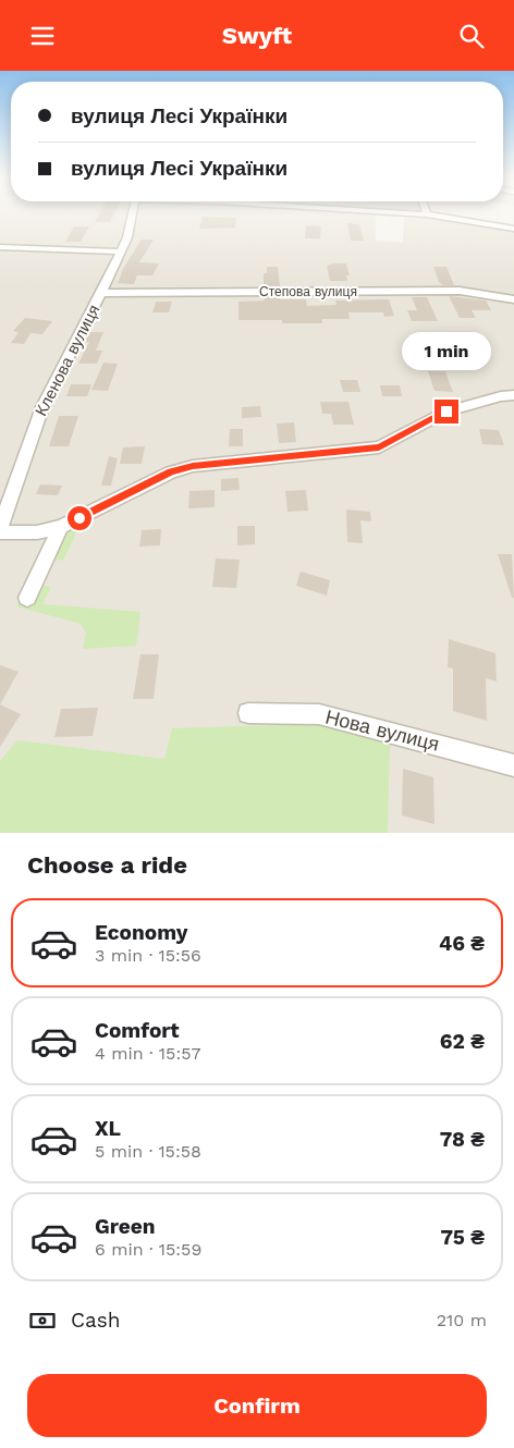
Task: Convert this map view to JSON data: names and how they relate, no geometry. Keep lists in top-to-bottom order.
{
  "streets": {
    "street": ["Степова вулиця", "Кленова вулиця", "Нова вулиця"]
  },
  "crossings": [
    ["Степова вулиця", "Кленова вулиця"]
  ],
  "page": {
    "header": "Swyft",
    "banner": ["вулиця Лесі Українки", "вулиця Лесі Українки"],
    "bubble": "1 min",
    "heading": "Choose a ride",
    "list": [
      {
        "name": "Economy",
        "note": "3 min · 15:56",
        "value": "46 ₴"
      },
      {
        "name": "Comfort",
        "note": "4 min · 15:57",
        "value": "62 ₴"
      },
      {
        "name": "XL",
        "note": "5 min · 15:58",
        "value": "78 ₴"
      },
      {
        "name": "Green",
        "note": "6 min · 15:59",
        "value": "75 ₴"
      }
    ],
    "pay": ["Cash", "210 m"],
    "buttons": "Confirm"
  }
}
